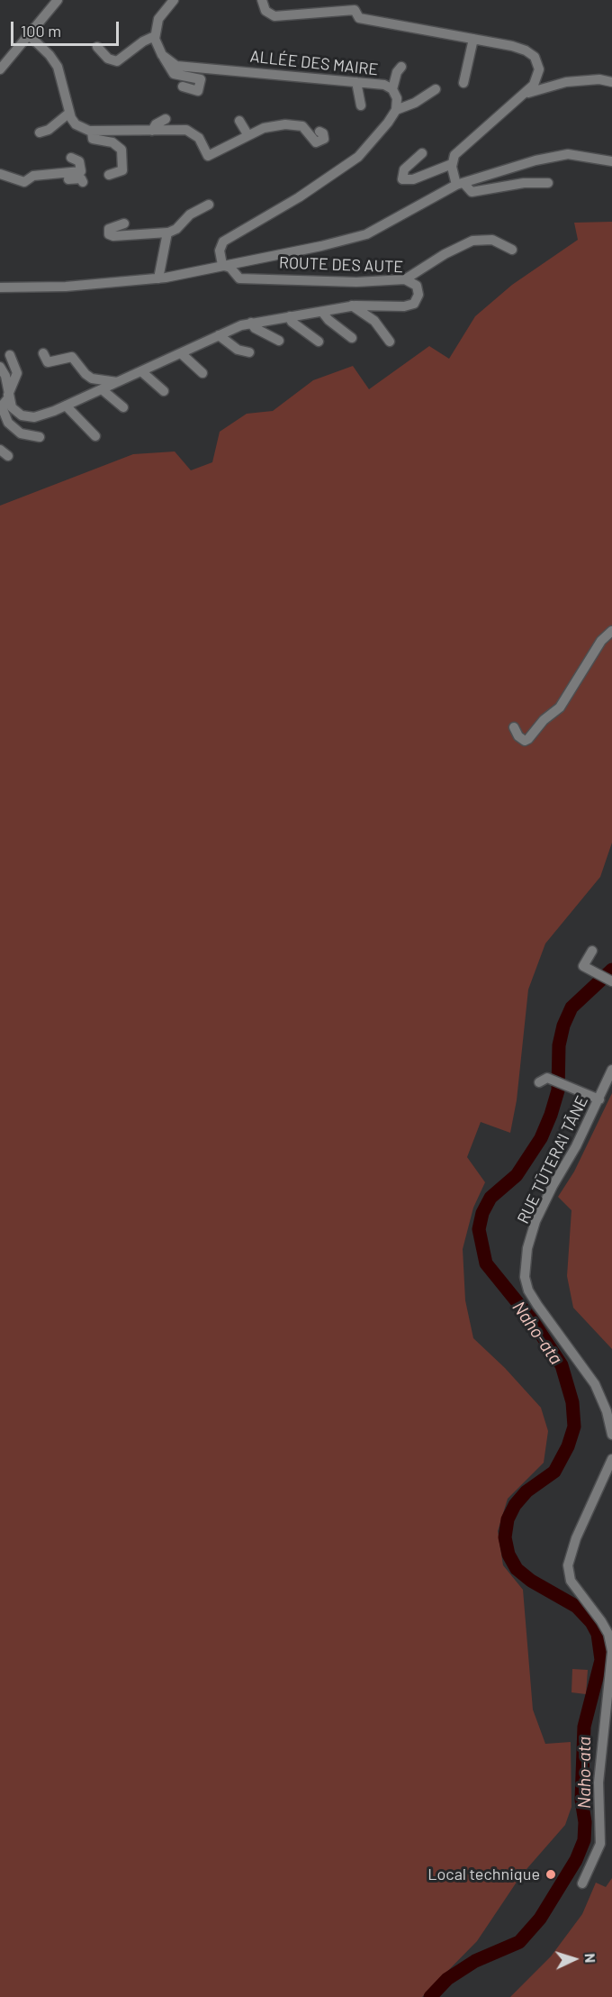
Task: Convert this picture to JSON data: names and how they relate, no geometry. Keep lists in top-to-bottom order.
{
  "streets": {
    "street": ["ALLÉE DES MAIRE", "ROUTE DES AUTE", "RUE TŪTERA'I TĀNE"]
  },
  "water": ["Naho-ata"],
  "places": ["Local technique"],
  "scale_bar": "100 m",
  "north": "right"
}
